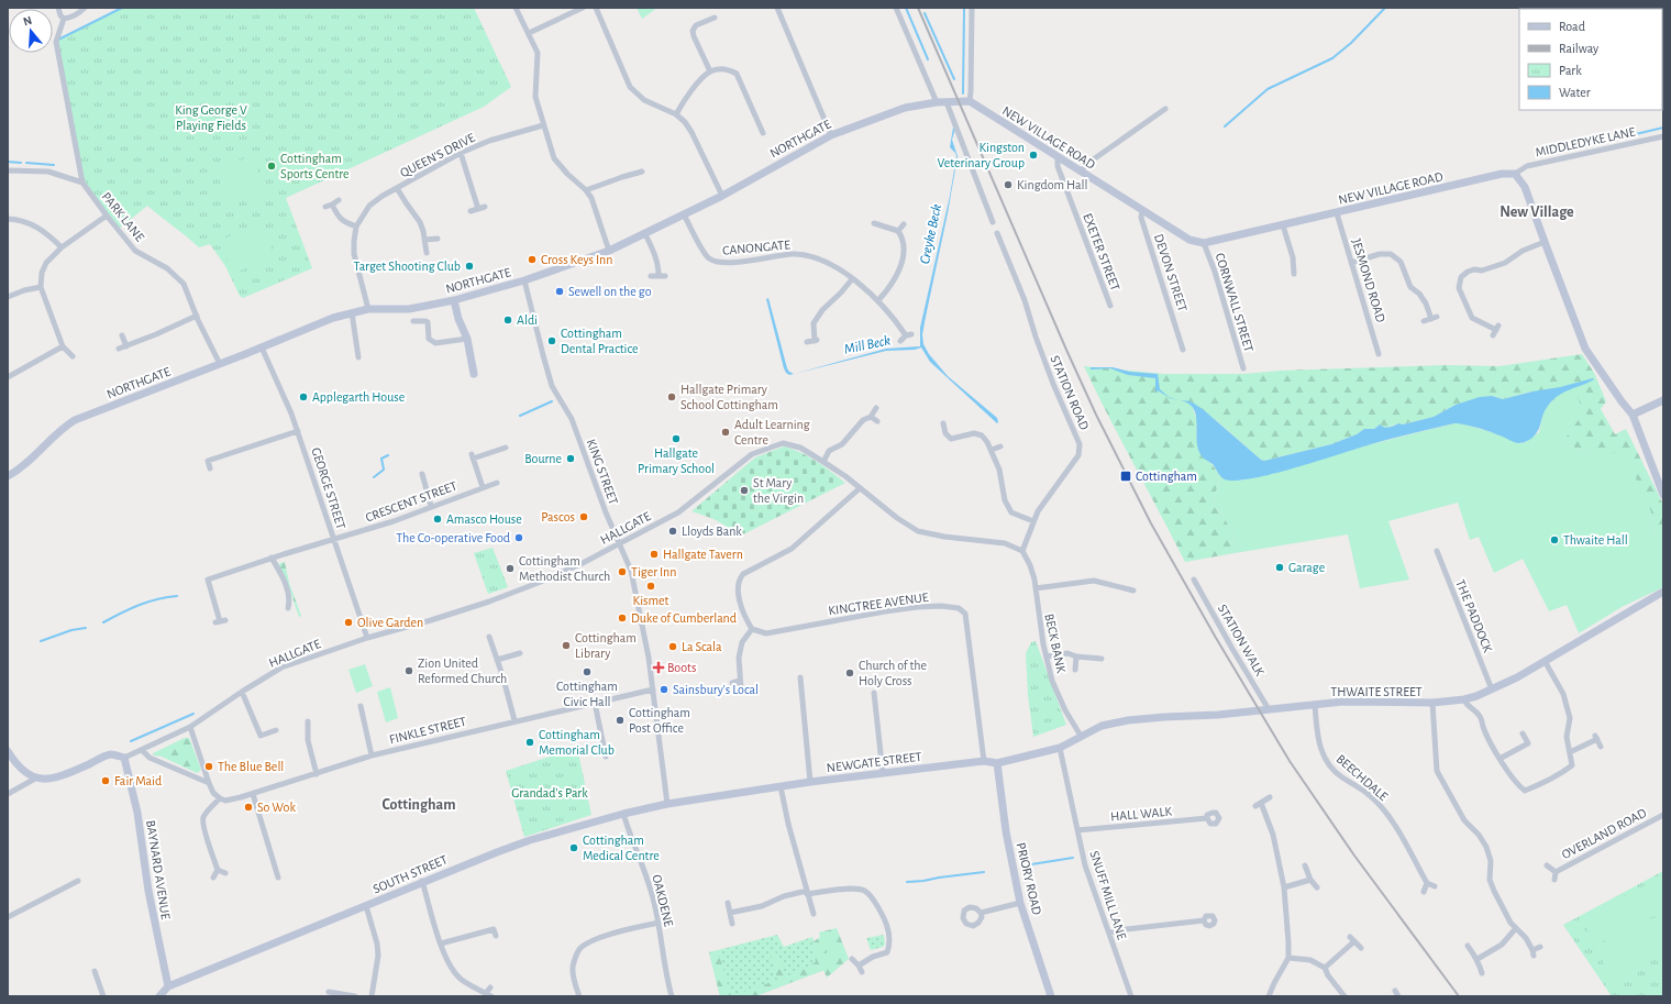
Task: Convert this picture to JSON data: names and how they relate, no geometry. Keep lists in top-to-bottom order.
{
  "streets": {
    "street": [
      "NEW VILLAGE ROAD",
      "NORTHGATE",
      "MIDDLEDYKE LANE",
      "QUEEN'S DRIVE",
      "PARK LANE",
      "CANONGATE",
      "EXETER STREET",
      "DEVON STREET",
      "JESMOND ROAD",
      "CORNWALL STREET",
      "STATION ROAD",
      "KING STREET",
      "GEORGE STREET",
      "CRESCENT STREET",
      "HALLGATE",
      "KINGTREE AVENUE",
      "THE PADDOCK",
      "STATION WALK",
      "BECK BANK",
      "THWAITE STREET",
      "FINKLE STREET",
      "NEWGATE STREET",
      "BEECHDALE",
      "HALL WALK",
      "OVERLAND ROAD",
      "BAYNARD AVENUE",
      "SOUTH STREET",
      "PRIORY ROAD",
      "SNUFF MILL LANE",
      "OAKDENE"
    ]
  },
  "crossings": [
    ["NEW VILLAGE ROAD", "NORTHGATE"],
    ["NEW VILLAGE ROAD", "MIDDLEDYKE LANE"],
    ["NEW VILLAGE ROAD", "EXETER STREET"],
    ["NEW VILLAGE ROAD", "DEVON STREET"],
    ["NEW VILLAGE ROAD", "JESMOND ROAD"],
    ["NEW VILLAGE ROAD", "CORNWALL STREET"],
    ["NORTHGATE", "QUEEN'S DRIVE"],
    ["NORTHGATE", "PARK LANE"],
    ["NORTHGATE", "CANONGATE"],
    ["NORTHGATE", "KING STREET"],
    ["NORTHGATE", "GEORGE STREET"],
    ["STATION ROAD", "HALLGATE"],
    ["STATION ROAD", "BECK BANK"],
    ["KING STREET", "HALLGATE"],
    ["KING STREET", "FINKLE STREET"],
    ["KING STREET", "NEWGATE STREET"],
    ["KING STREET", "SOUTH STREET"],
    ["GEORGE STREET", "CRESCENT STREET"],
    ["GEORGE STREET", "HALLGATE"],
    ["HALLGATE", "BECK BANK"],
    ["HALLGATE", "BAYNARD AVENUE"],
    ["KINGTREE AVENUE", "NEWGATE STREET"],
    ["THE PADDOCK", "THWAITE STREET"],
    ["STATION WALK", "THWAITE STREET"],
    ["BECK BANK", "THWAITE STREET"],
    ["BECK BANK", "NEWGATE STREET"],
    ["THWAITE STREET", "NEWGATE STREET"],
    ["THWAITE STREET", "BEECHDALE"],
    ["NEWGATE STREET", "SOUTH STREET"],
    ["NEWGATE STREET", "PRIORY ROAD"],
    ["NEWGATE STREET", "SNUFF MILL LANE"],
    ["HALL WALK", "SNUFF MILL LANE"],
    ["BAYNARD AVENUE", "SOUTH STREET"],
    ["SOUTH STREET", "OAKDENE"]
  ],
  "districts": ["New Village", "Cottingham"],
  "water": ["Creyke Beck", "Mill Beck"],
  "parks": ["King George V Playing Fields", "Grandad's Park"],
  "places": {
    "other": [
      "Kingston Veterinary Group",
      "Cottingham Sports Centre",
      "Kingdom Hall",
      "Cross Keys Inn",
      "Target Shooting Club",
      "Sewell on the go",
      "Aldi",
      "Cottingham Dental Practice",
      "Applegarth House",
      "Hallgate Primary School Cottingham",
      "Adult Learning Centre",
      "Hallgate Primary School",
      "Bourne",
      "St Mary the Virgin",
      "Pascos",
      "Amasco House",
      "Lloyds Bank",
      "The Co-operative Food",
      "Thwaite Hall",
      "Hallgate Tavern",
      "Garage",
      "Cottingham Methodist Church",
      "Tiger Inn",
      "Kismet",
      "Duke of Cumberland",
      "Olive Garden",
      "Cottingham Library",
      "La Scala",
      "Zion United Reformed Church",
      "Cottingham Civic Hall",
      "Church of the Holy Cross",
      "Sainsbury's Local",
      "Cottingham Post Office",
      "Cottingham Memorial Club",
      "The Blue Bell",
      "Fair Maid",
      "So Wok",
      "Cottingham Medical Centre"
    ],
    "transit": ["Cottingham"],
    "health": ["Boots"]
  },
  "legend": [
    "Road",
    "Railway",
    "Park",
    "Water"
  ],
  "north": "top"
}
